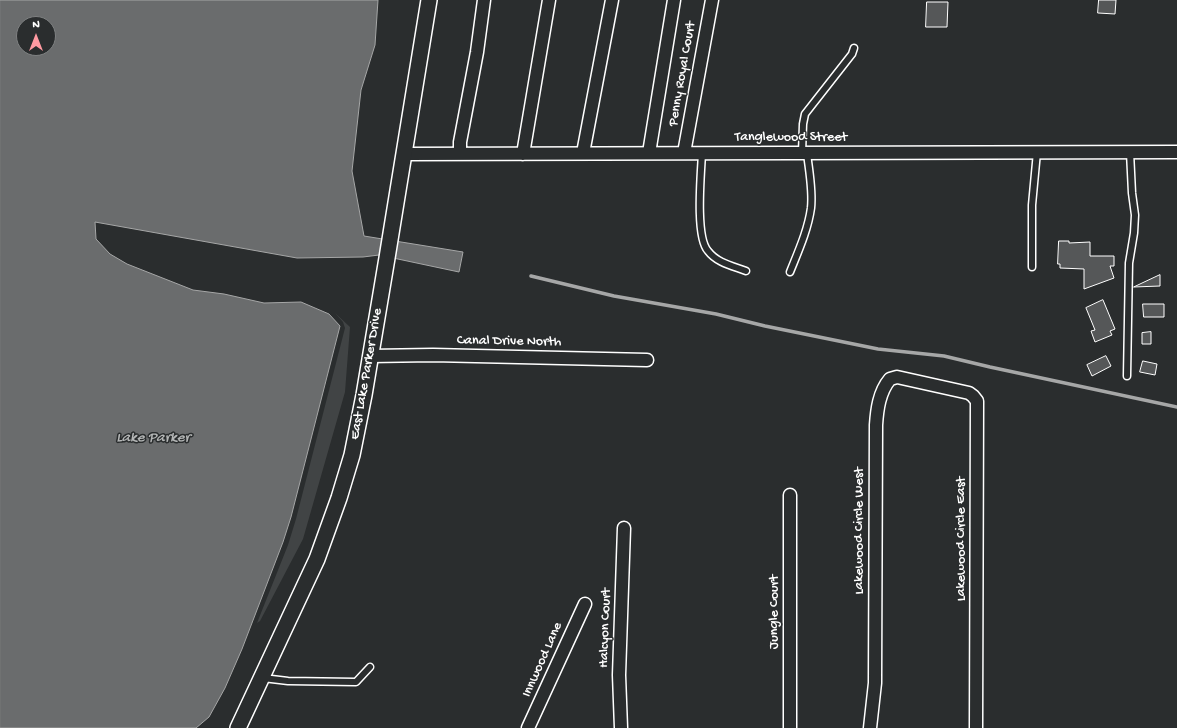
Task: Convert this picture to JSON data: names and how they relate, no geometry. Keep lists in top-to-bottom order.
{
  "streets": {
    "street": [
      "Penny Royal Court",
      "Tanglewood Street",
      "Canal Drive North",
      "East Lake Parker Drive",
      "Lakewood Circle West",
      "Lakewood Circle East",
      "Jungle Court",
      "Halcyon Court",
      "Innwood Lane"
    ]
  },
  "crossings": [
    ["Penny Royal Court", "Tanglewood Street"],
    ["Tanglewood Street", "East Lake Parker Drive"],
    ["Canal Drive North", "East Lake Parker Drive"],
    ["Lakewood Circle West", "Lakewood Circle East"]
  ],
  "water": ["Lake Parker"],
  "north": "top"
}
